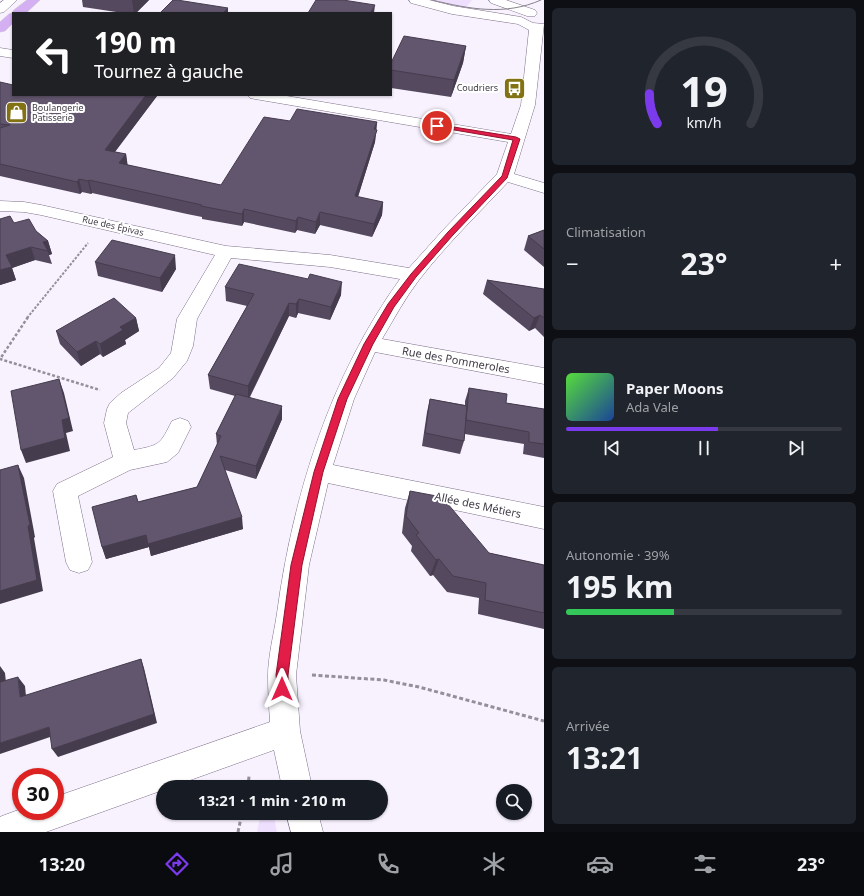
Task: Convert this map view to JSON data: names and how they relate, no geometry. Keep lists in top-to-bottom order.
{
  "streets": {
    "street": ["Rue des Épivas", "Rue des Pommeroles", "Allée des Métiers"]
  },
  "places": {
    "bus stop": ["Coudriers"],
    "shop": ["Boulangerie Patisserie"]
  },
  "page": {
    "turn": ["190 m", "Tournez à gauche"],
    "tile": [
      "Climatisation",
      ["Autonomie · 39%", "195 km"],
      ["Arrivée", "13:21"]
    ],
    "heat": ["−", "23°", "+"],
    "song": ["Paper Moons", "Ada Vale"],
    "limit": "30",
    "trip": "13:21 · 1 min · 210 m",
    "tabs": ["13:20", "23°"],
    "gauge": ["19", "km/h"]
  }
}
